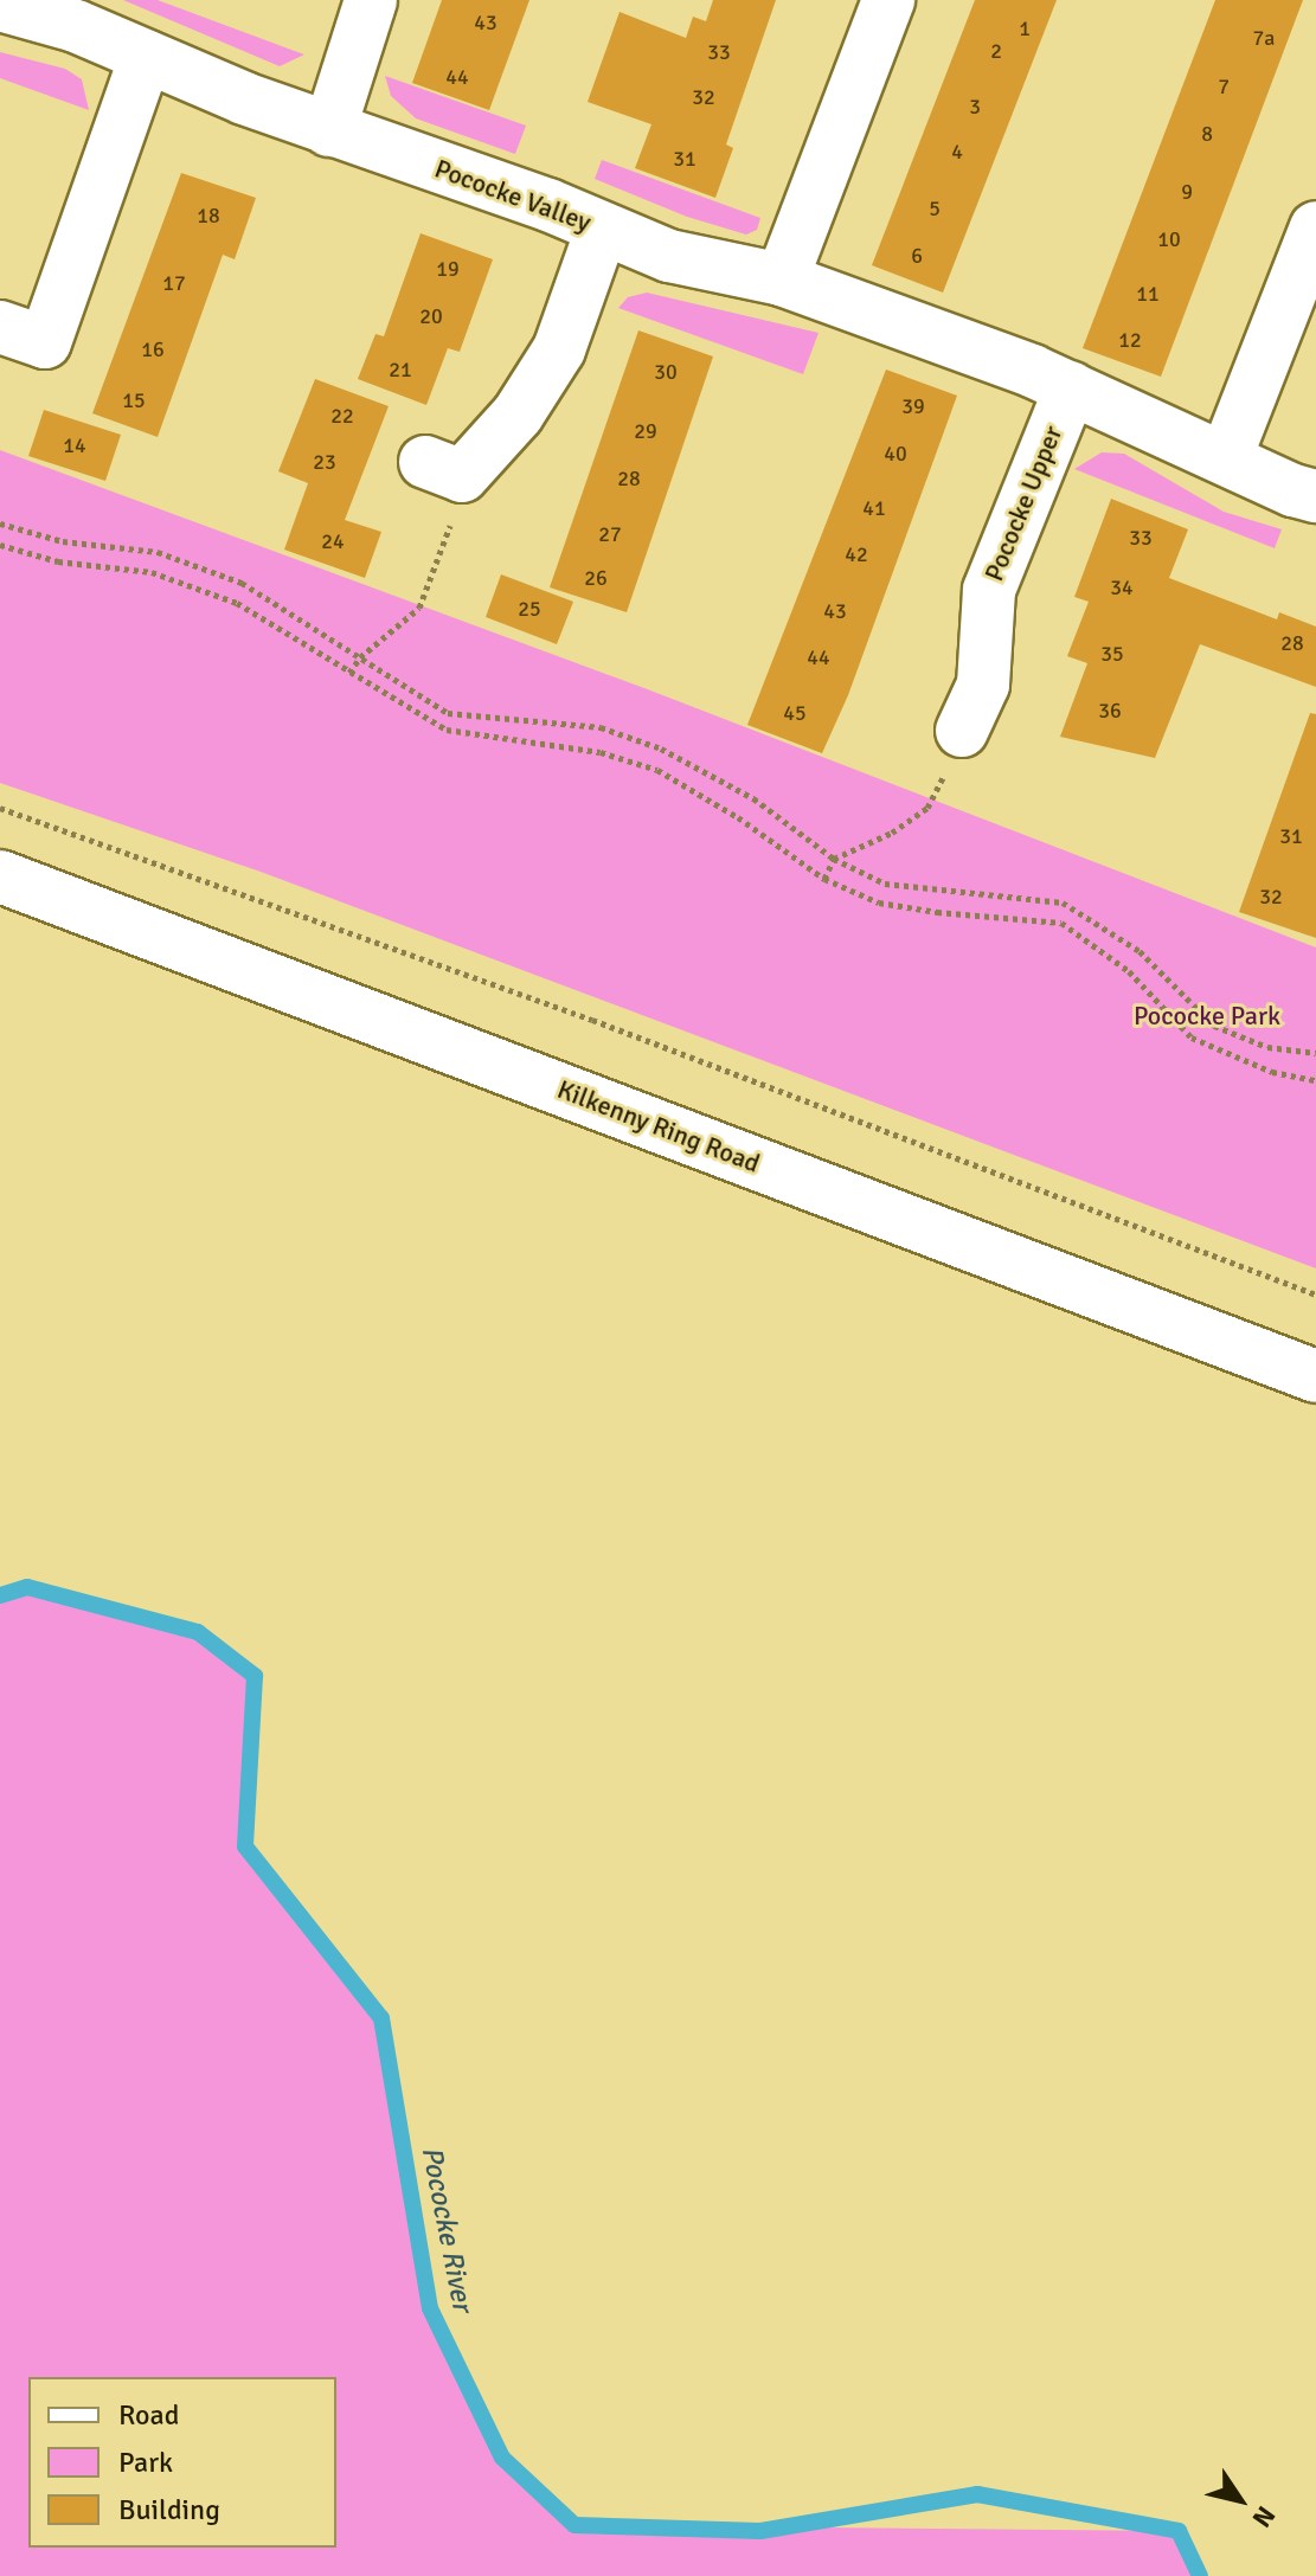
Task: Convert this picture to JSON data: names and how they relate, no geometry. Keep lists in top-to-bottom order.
{
  "streets": {
    "street": ["Pococke Valley", "Pococke Upper", "Kilkenny Ring Road"]
  },
  "water": ["Pococke River"],
  "parks": ["Pococke Park"],
  "house_numbers": [
    "43",
    "1",
    "7a",
    "2",
    "33",
    "44",
    "7",
    "32",
    "3",
    "8",
    "4",
    "31",
    "9",
    "5",
    "18",
    "10",
    "6",
    "19",
    "17",
    "11",
    "20",
    "12",
    "16",
    "21",
    "30",
    "15",
    "39",
    "22",
    "29",
    "14",
    "40",
    "23",
    "28",
    "41",
    "27",
    "33",
    "24",
    "42",
    "26",
    "34",
    "25",
    "43",
    "28",
    "35",
    "44",
    "36",
    "45",
    "31",
    "32"
  ],
  "legend": ["Road", "Park", "Building"],
  "north": "bottom right"
}
